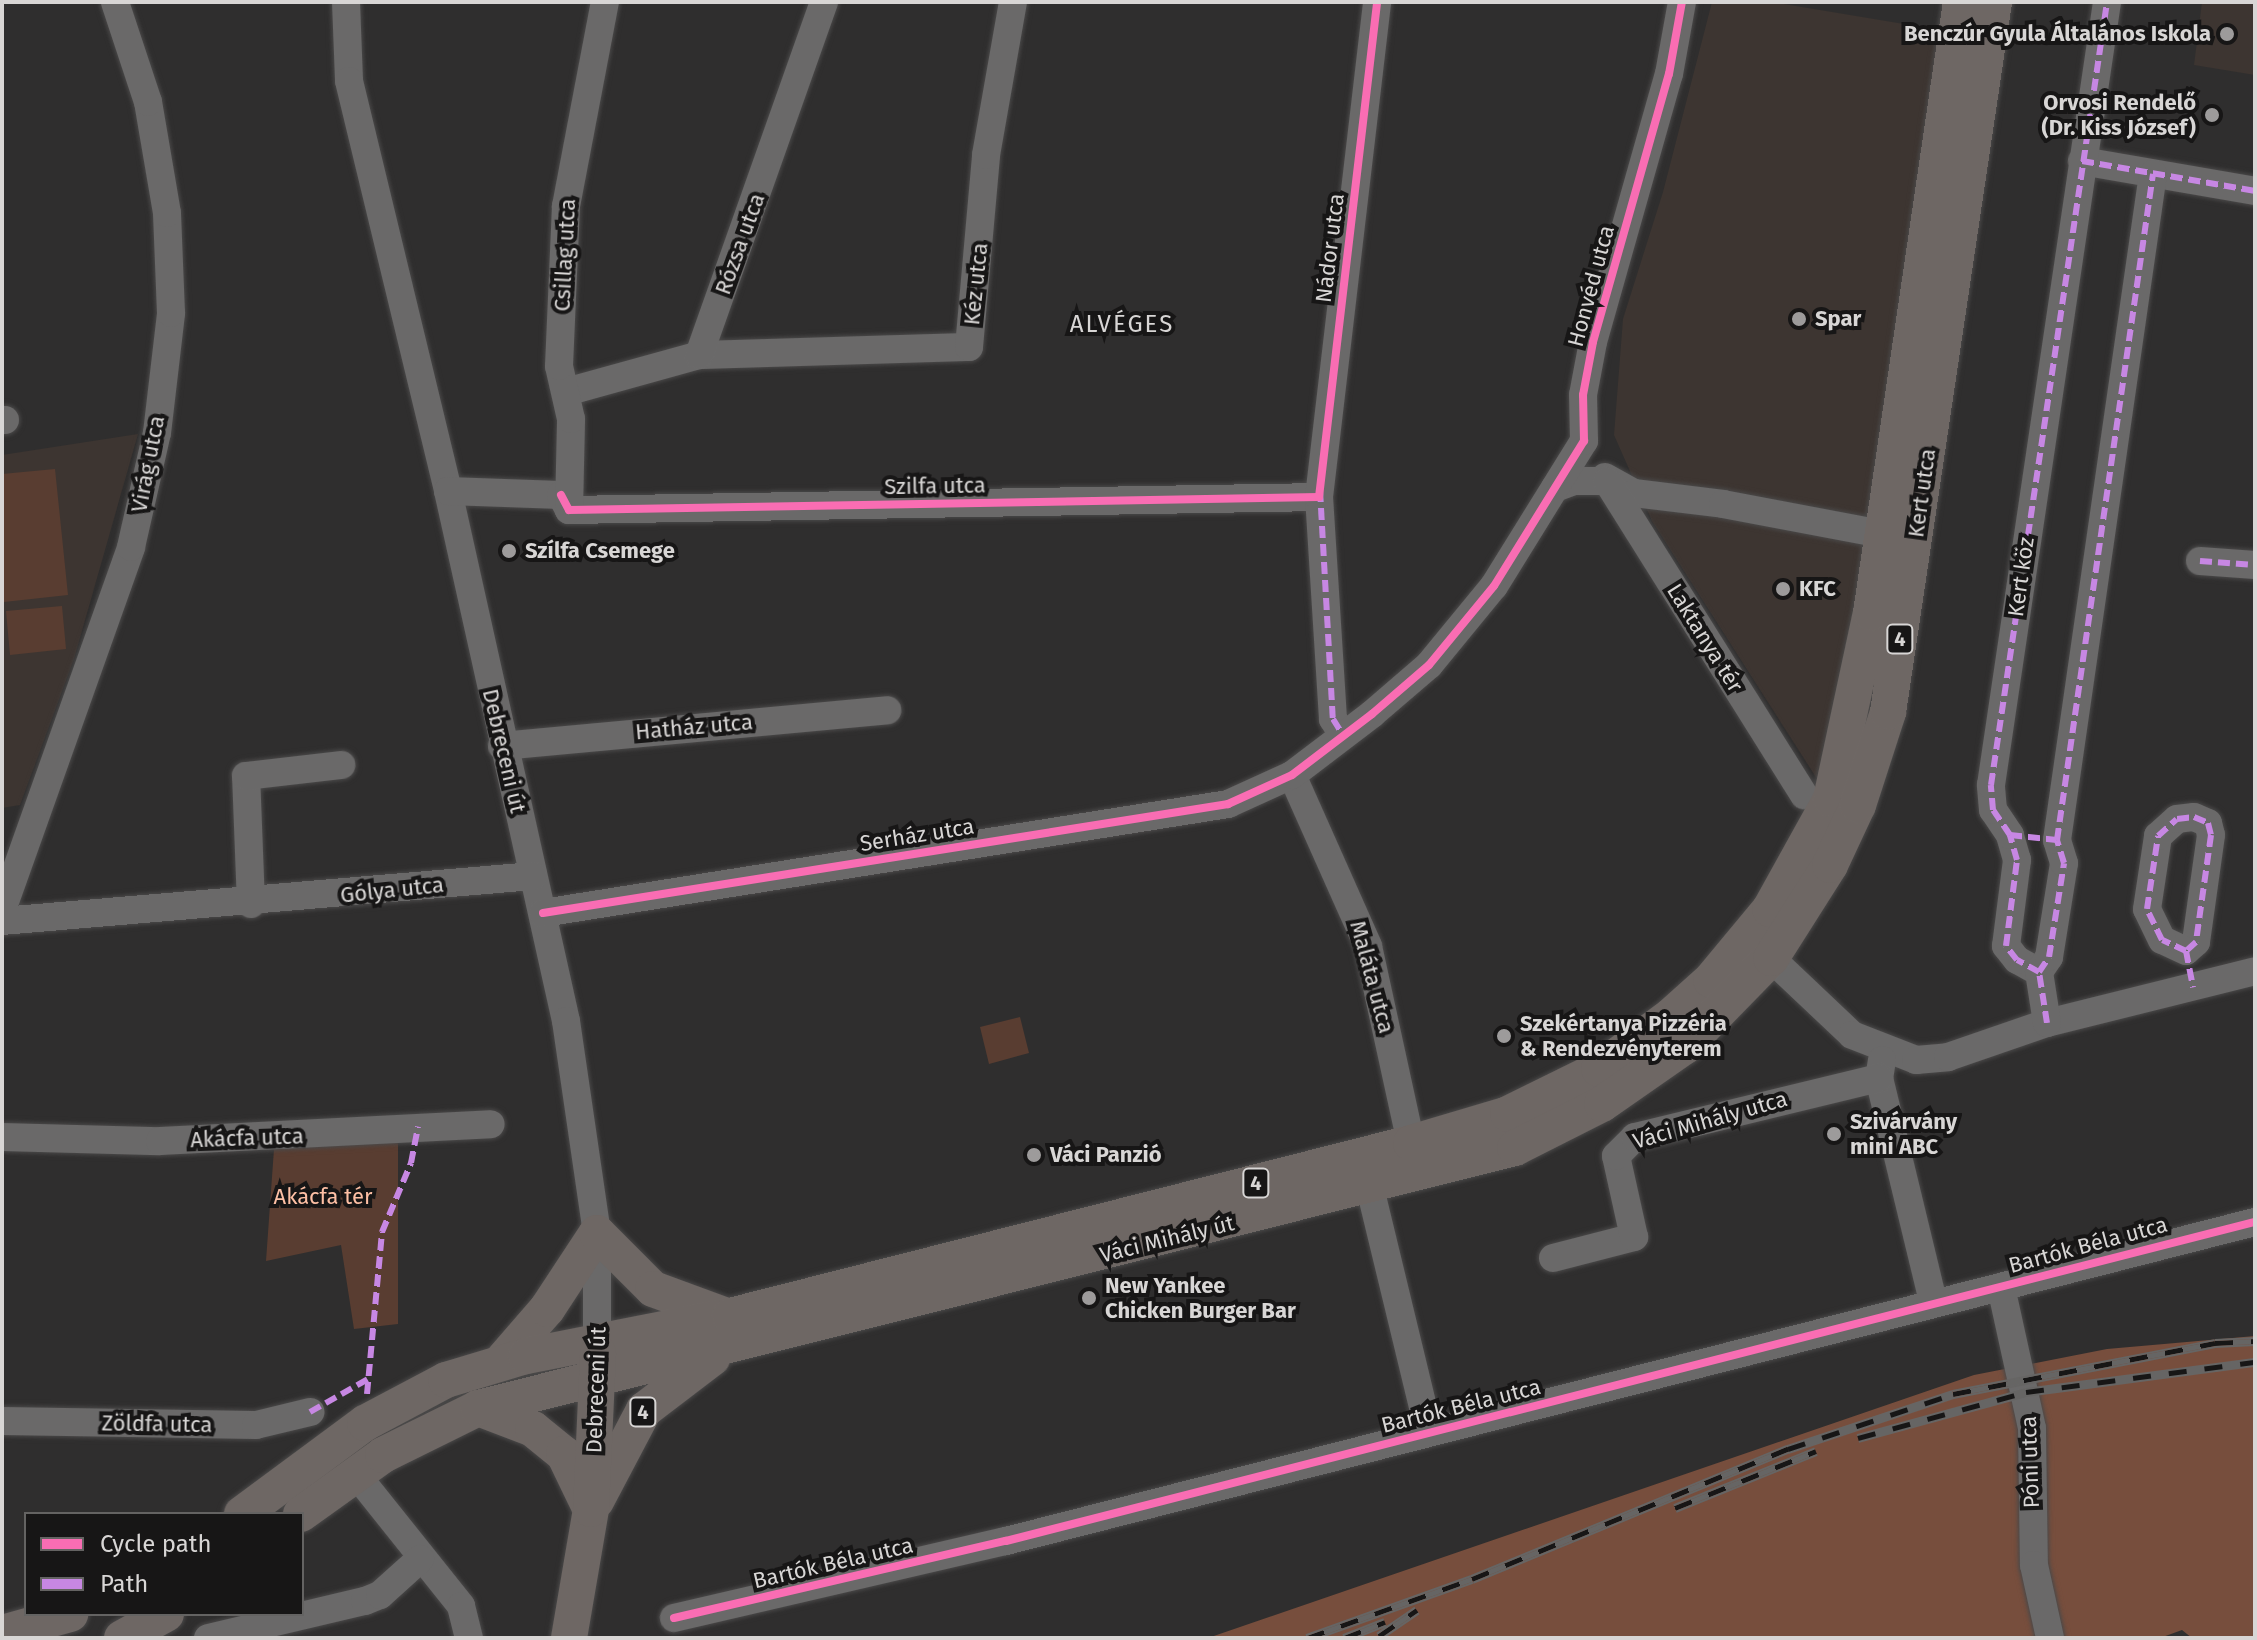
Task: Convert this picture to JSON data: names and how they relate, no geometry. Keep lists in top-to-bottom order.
{
  "streets": {
    "main road": [
      "Kert utca",
      "4",
      "Debreceni út",
      "Váci Mihály út"
    ],
    "street": [
      "Rózsa utca",
      "Nádor utca",
      "Csillag utca",
      "Kéz utca",
      "Honvéd utca",
      "Virág utca",
      "Szilfa utca",
      "Kert köz",
      "Laktanya tér",
      "Hatház utca",
      "Serház utca",
      "Gólya utca",
      "Maláta utca",
      "Váci Mihály utca",
      "Akácfa utca",
      "Bartók Béla utca",
      "Zöldfa utca",
      "Póni utca"
    ]
  },
  "crossings": [
    ["Rózsa utca", "Kéz utca"],
    ["Nádor utca", "Szilfa utca"],
    ["Csillag utca", "Szilfa utca"],
    ["Honvéd utca", "Laktanya tér"],
    ["Szilfa utca", "Debreceni út"],
    ["Kert utca", "Váci Mihály utca"],
    ["Kert utca", "Váci Mihály út"],
    ["Hatház utca", "Debreceni út"],
    ["Debreceni út", "Serház utca"],
    ["Debreceni út", "Gólya utca"],
    ["Debreceni út", "Váci Mihály út"],
    ["Serház utca", "Maláta utca"],
    ["Maláta utca", "Váci Mihály út"],
    ["Váci Mihály utca", "Váci Mihály út"],
    ["Bartók Béla utca", "Póni utca"]
  ],
  "districts": ["ALVÉGES"],
  "parks": ["Akácfa tér"],
  "places": [
    "Benczúr Gyula Általános Iskola",
    "Orvosi Rendelő (Dr. Kiss József)",
    "Spar",
    "Szílfa Csemege",
    "KFC",
    "Szekértanya Pizzéria & Rendezvényterem",
    "Szivárvány mini ABC",
    "Váci Panzió",
    "New Yankee Chicken Burger Bar"
  ],
  "legend": ["Cycle path", "Path"]
}
